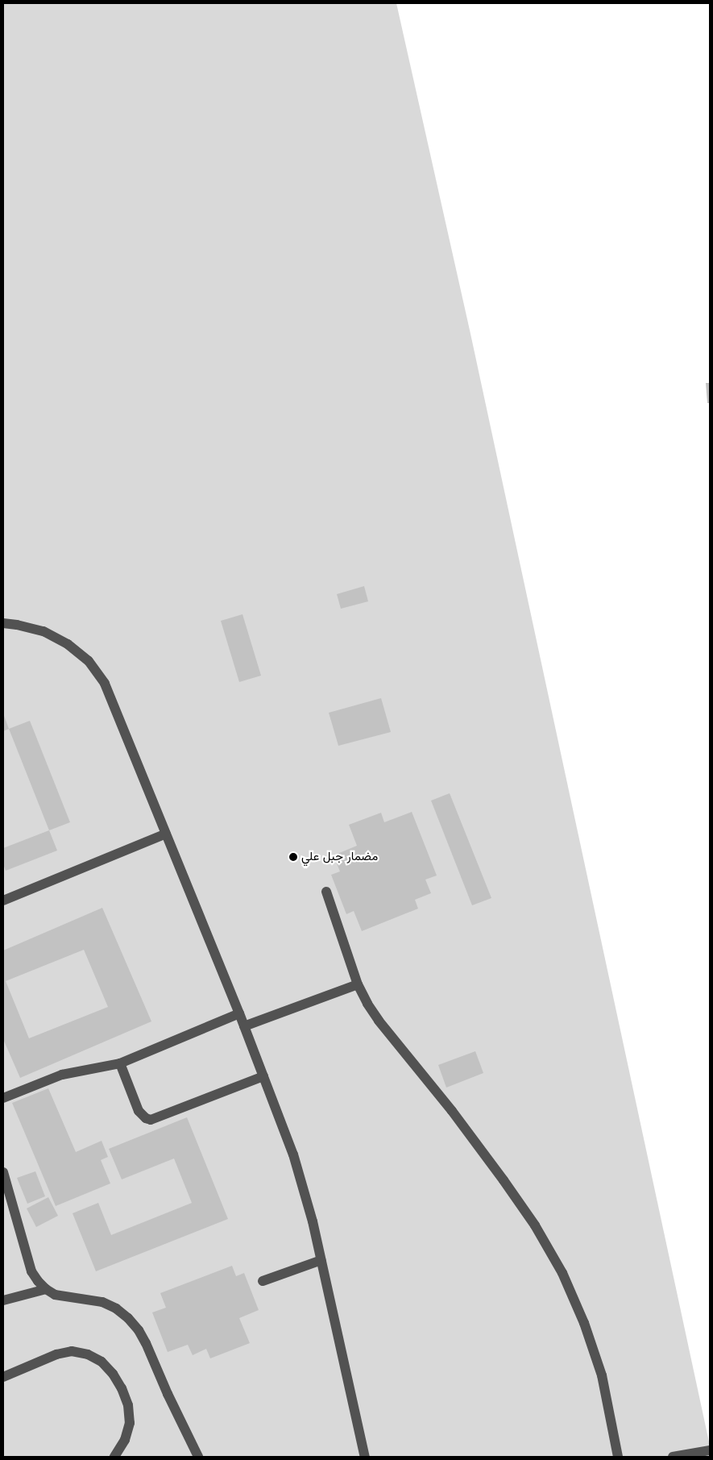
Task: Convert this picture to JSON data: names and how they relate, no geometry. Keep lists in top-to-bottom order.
{
  "places": ["مضمار جبل علي"]
}
